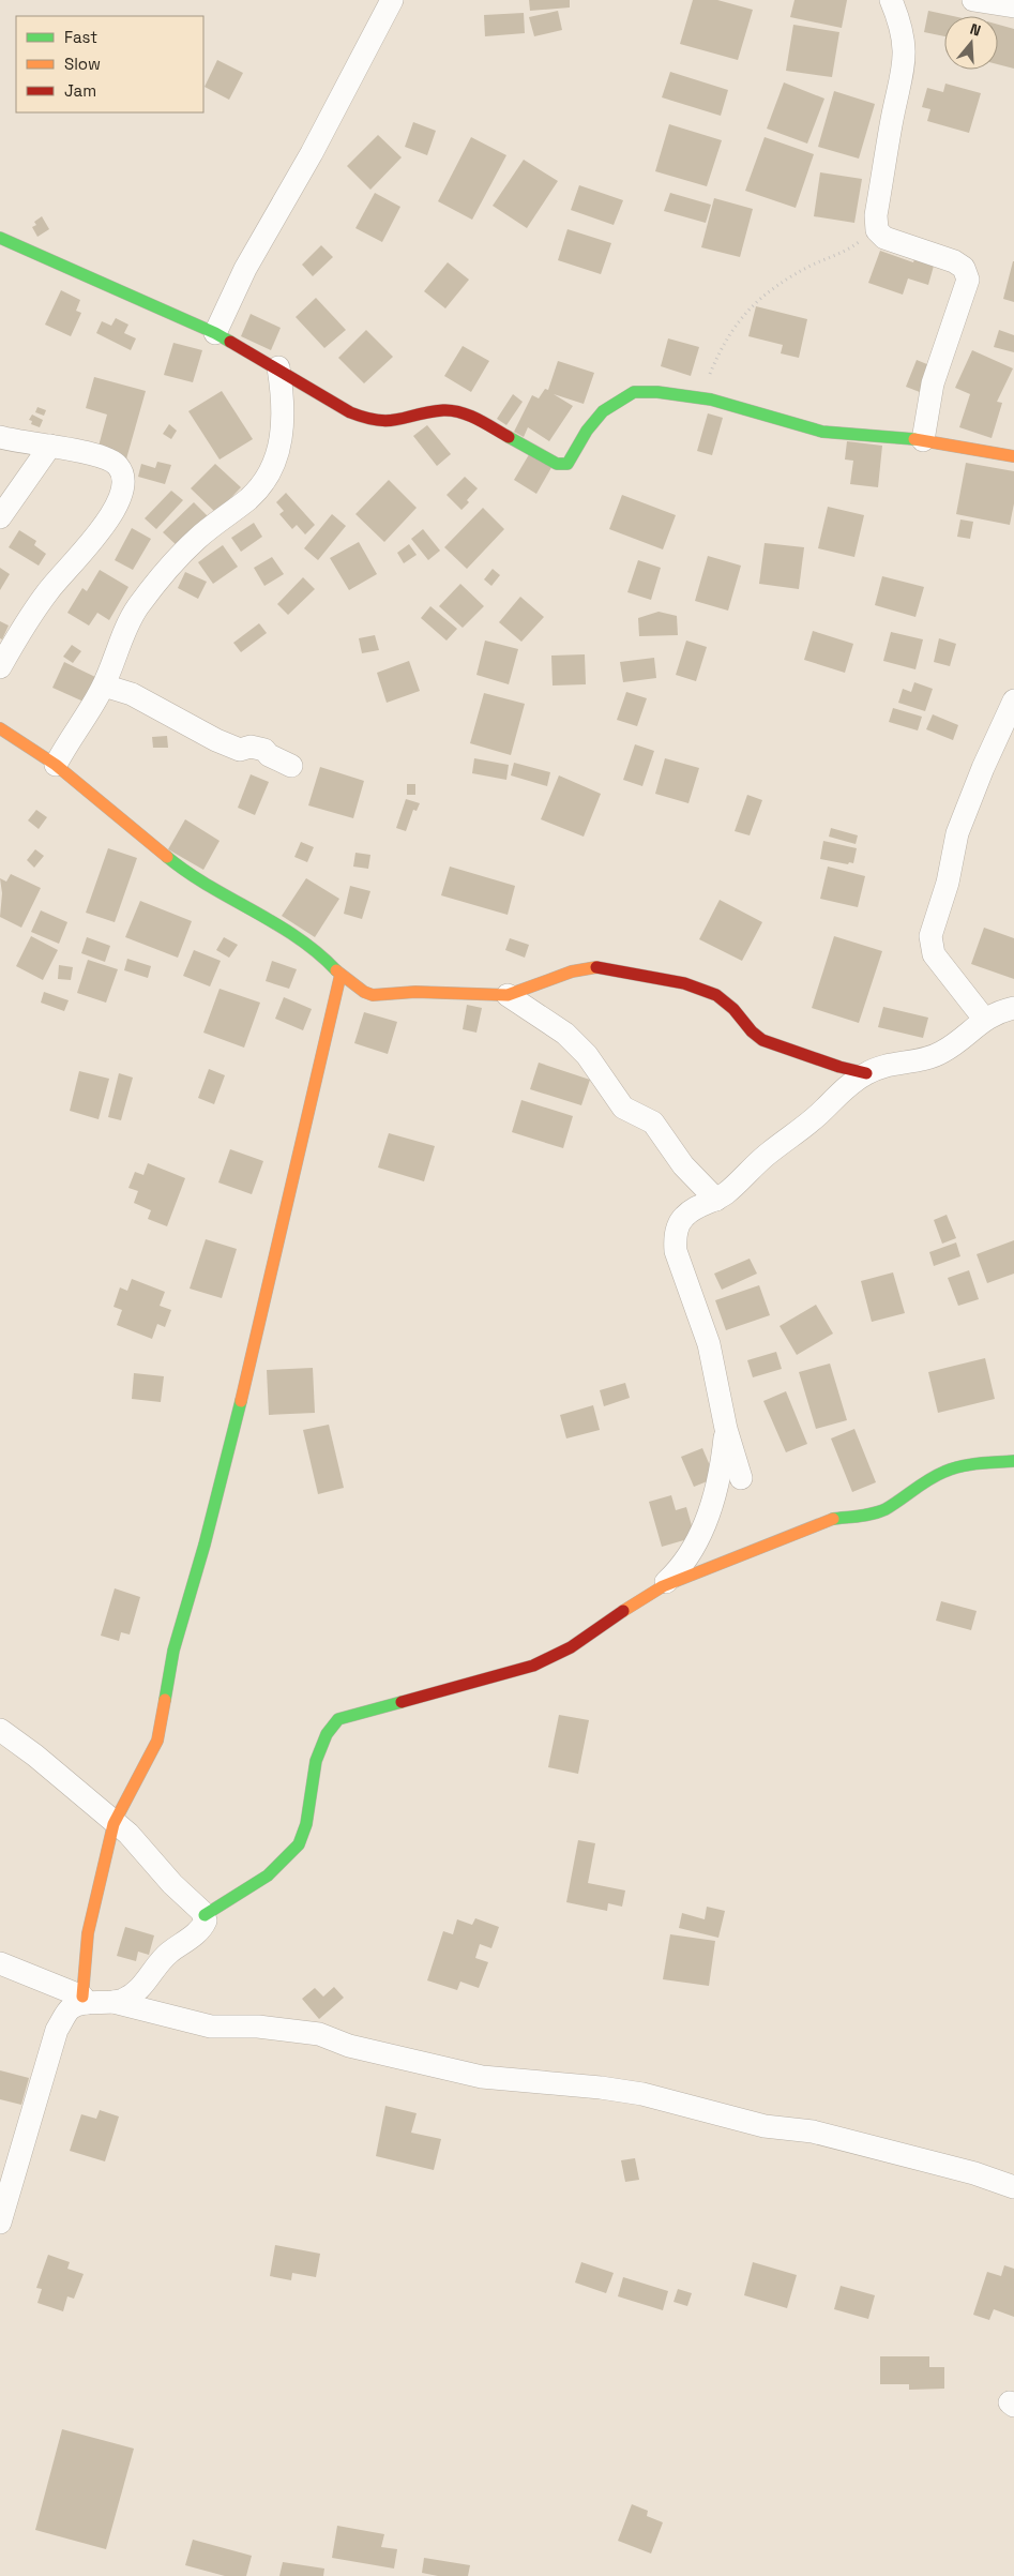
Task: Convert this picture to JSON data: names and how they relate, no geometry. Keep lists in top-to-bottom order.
{
  "legend": ["Fast", "Slow", "Jam"],
  "north": "top"
}
